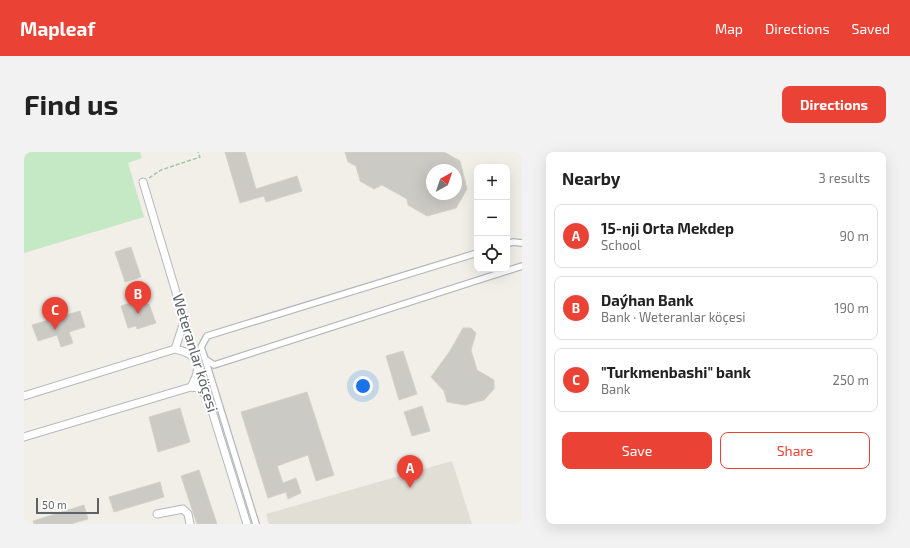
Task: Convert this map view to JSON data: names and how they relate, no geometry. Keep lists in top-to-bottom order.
{
  "streets": {
    "street": ["Weteranlar köçesi"]
  },
  "scale_bar": "50 m",
  "north": "top right",
  "page": {
    "header": "Mapleaf",
    "nav": ["Map", "Directions", "Saved"],
    "buttons": [
      "Directions",
      ["Save", "Share"]
    ],
    "title": "Find us",
    "heading": ["Nearby", "3 results"],
    "map_buttons": ["+", "−"],
    "list": [
      {
        "mark": "A",
        "name": "15-nji Orta Mekdep",
        "note": "School",
        "value": "90 m"
      },
      {
        "mark": "B",
        "name": "Daýhan Bank",
        "note": "Bank · Weteranlar köçesi",
        "value": "190 m"
      },
      {
        "mark": "C",
        "name": "\"Turkmenbashi\" bank",
        "note": "Bank",
        "value": "250 m"
      }
    ],
    "pins": ["B", "C", "A"],
    "scale": "50 m"
  }
}
